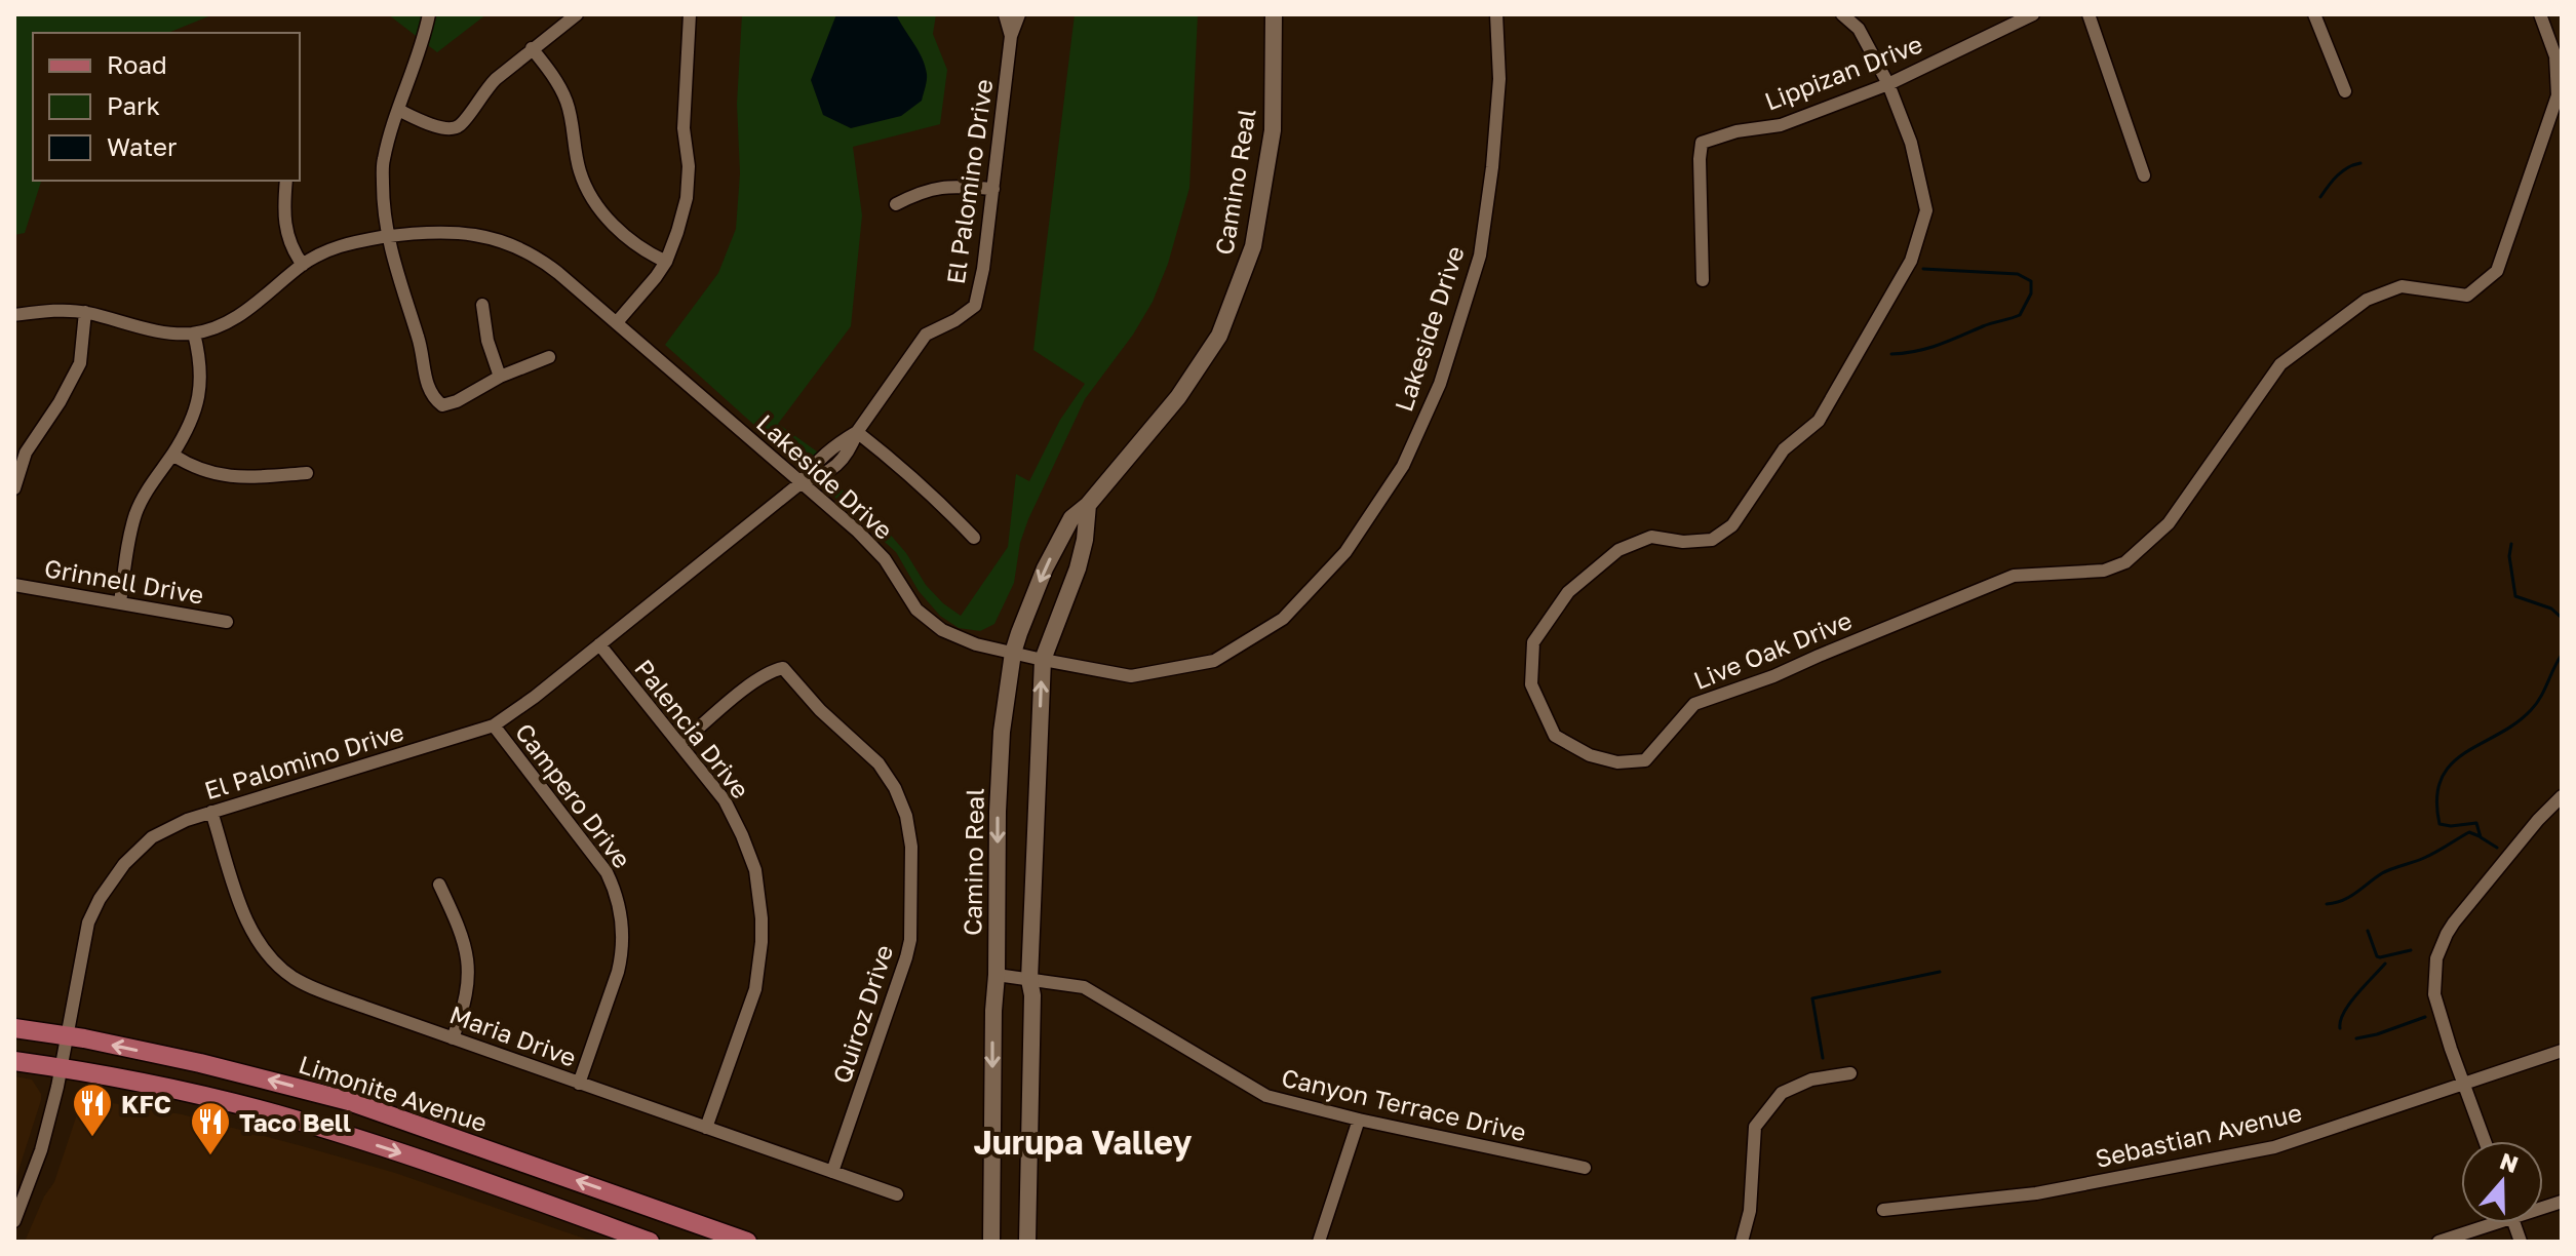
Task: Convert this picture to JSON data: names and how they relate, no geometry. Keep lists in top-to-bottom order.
{
  "streets": {
    "main road": ["Camino Real", "Limonite Avenue"],
    "street": [
      "Lippizan Drive",
      "El Palomino Drive",
      "Lakeside Drive",
      "Grinnell Drive",
      "Live Oak Drive",
      "Palencia Drive",
      "Campero Drive",
      "Quiroz Drive",
      "Maria Drive",
      "Canyon Terrace Drive",
      "Sebastian Avenue"
    ]
  },
  "crossings": [
    ["Lippizan Drive", "Live Oak Drive"],
    ["El Palomino Drive", "Lakeside Drive"],
    ["El Palomino Drive", "Palencia Drive"],
    ["El Palomino Drive", "Campero Drive"],
    ["El Palomino Drive", "Maria Drive"],
    ["El Palomino Drive", "Limonite Avenue"],
    ["Camino Real", "Lakeside Drive"],
    ["Camino Real", "Canyon Terrace Drive"],
    ["Palencia Drive", "Quiroz Drive"],
    ["Palencia Drive", "Maria Drive"],
    ["Campero Drive", "Maria Drive"],
    ["Quiroz Drive", "Maria Drive"]
  ],
  "districts": ["Jurupa Valley"],
  "places": {
    "restaurant": ["KFC", "Taco Bell"]
  },
  "legend": ["Road", "Park", "Water"],
  "north": "top"
}
